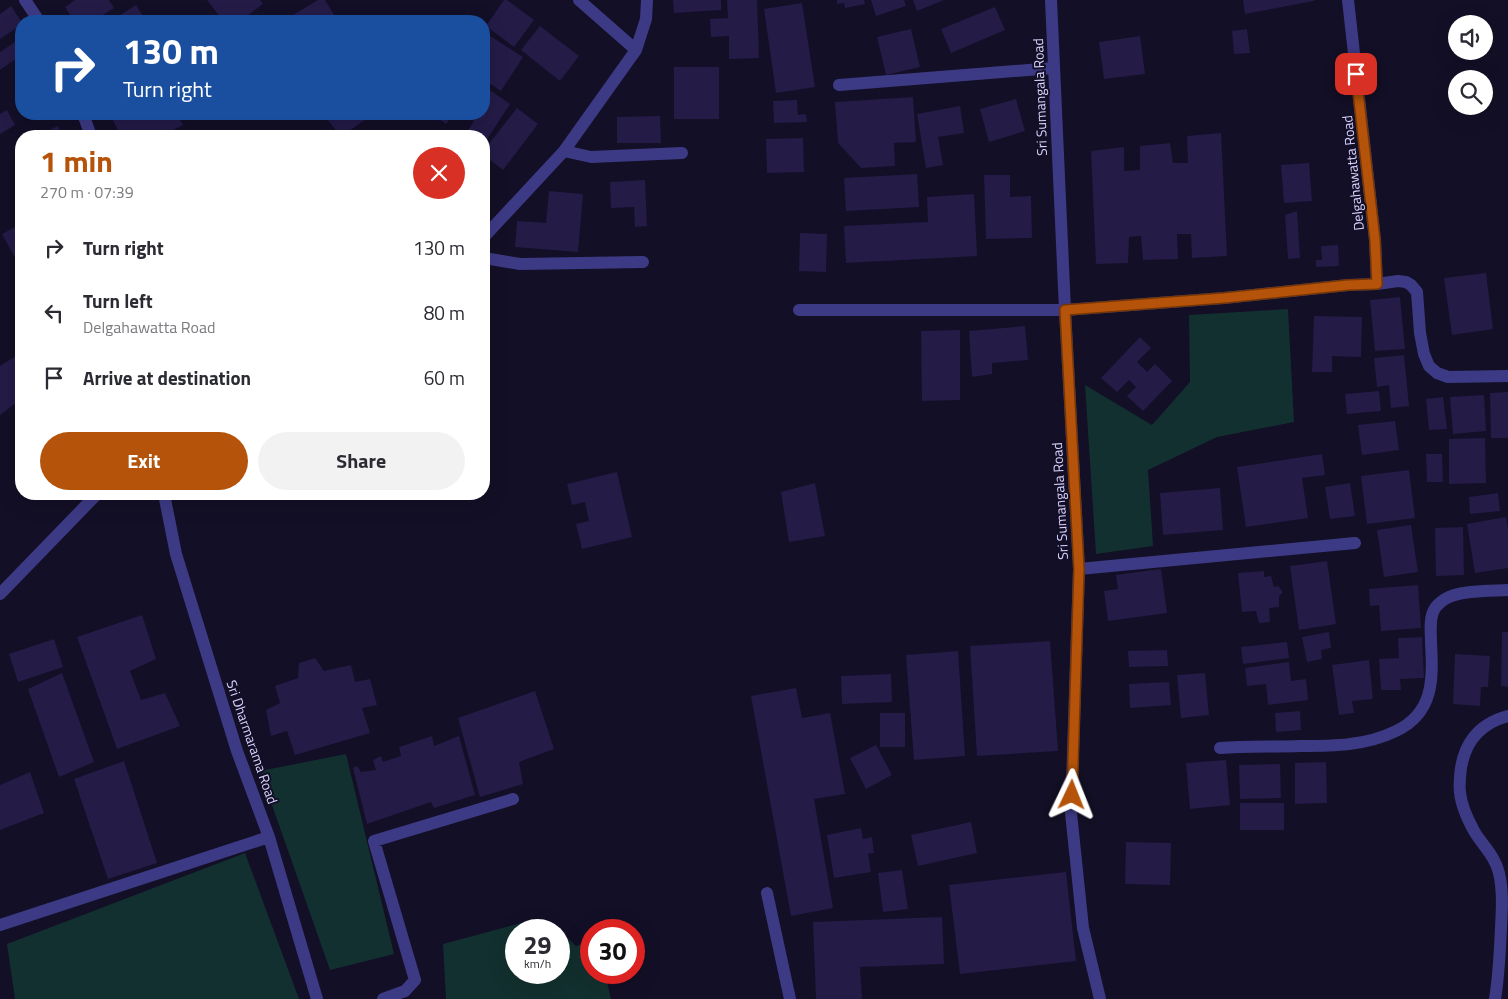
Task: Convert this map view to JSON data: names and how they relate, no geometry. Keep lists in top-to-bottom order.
{
  "streets": {
    "street": ["Sri Sumangala Road", "Delgahawatta Road", "Sri Dharmarama Road"]
  },
  "page": {
    "turn": ["130 m", "Turn right"],
    "heading": ["1 min", "270 m · 07:39"],
    "list": [
      {
        "name": "Turn right",
        "value": "130 m"
      },
      {
        "name": "Turn left",
        "note": "Delgahawatta Road",
        "value": "80 m"
      },
      {
        "name": "Arrive at destination",
        "value": "60 m"
      }
    ],
    "buttons": ["Exit", "Share"],
    "speed": "29 km/h",
    "limit": "30"
  }
}
